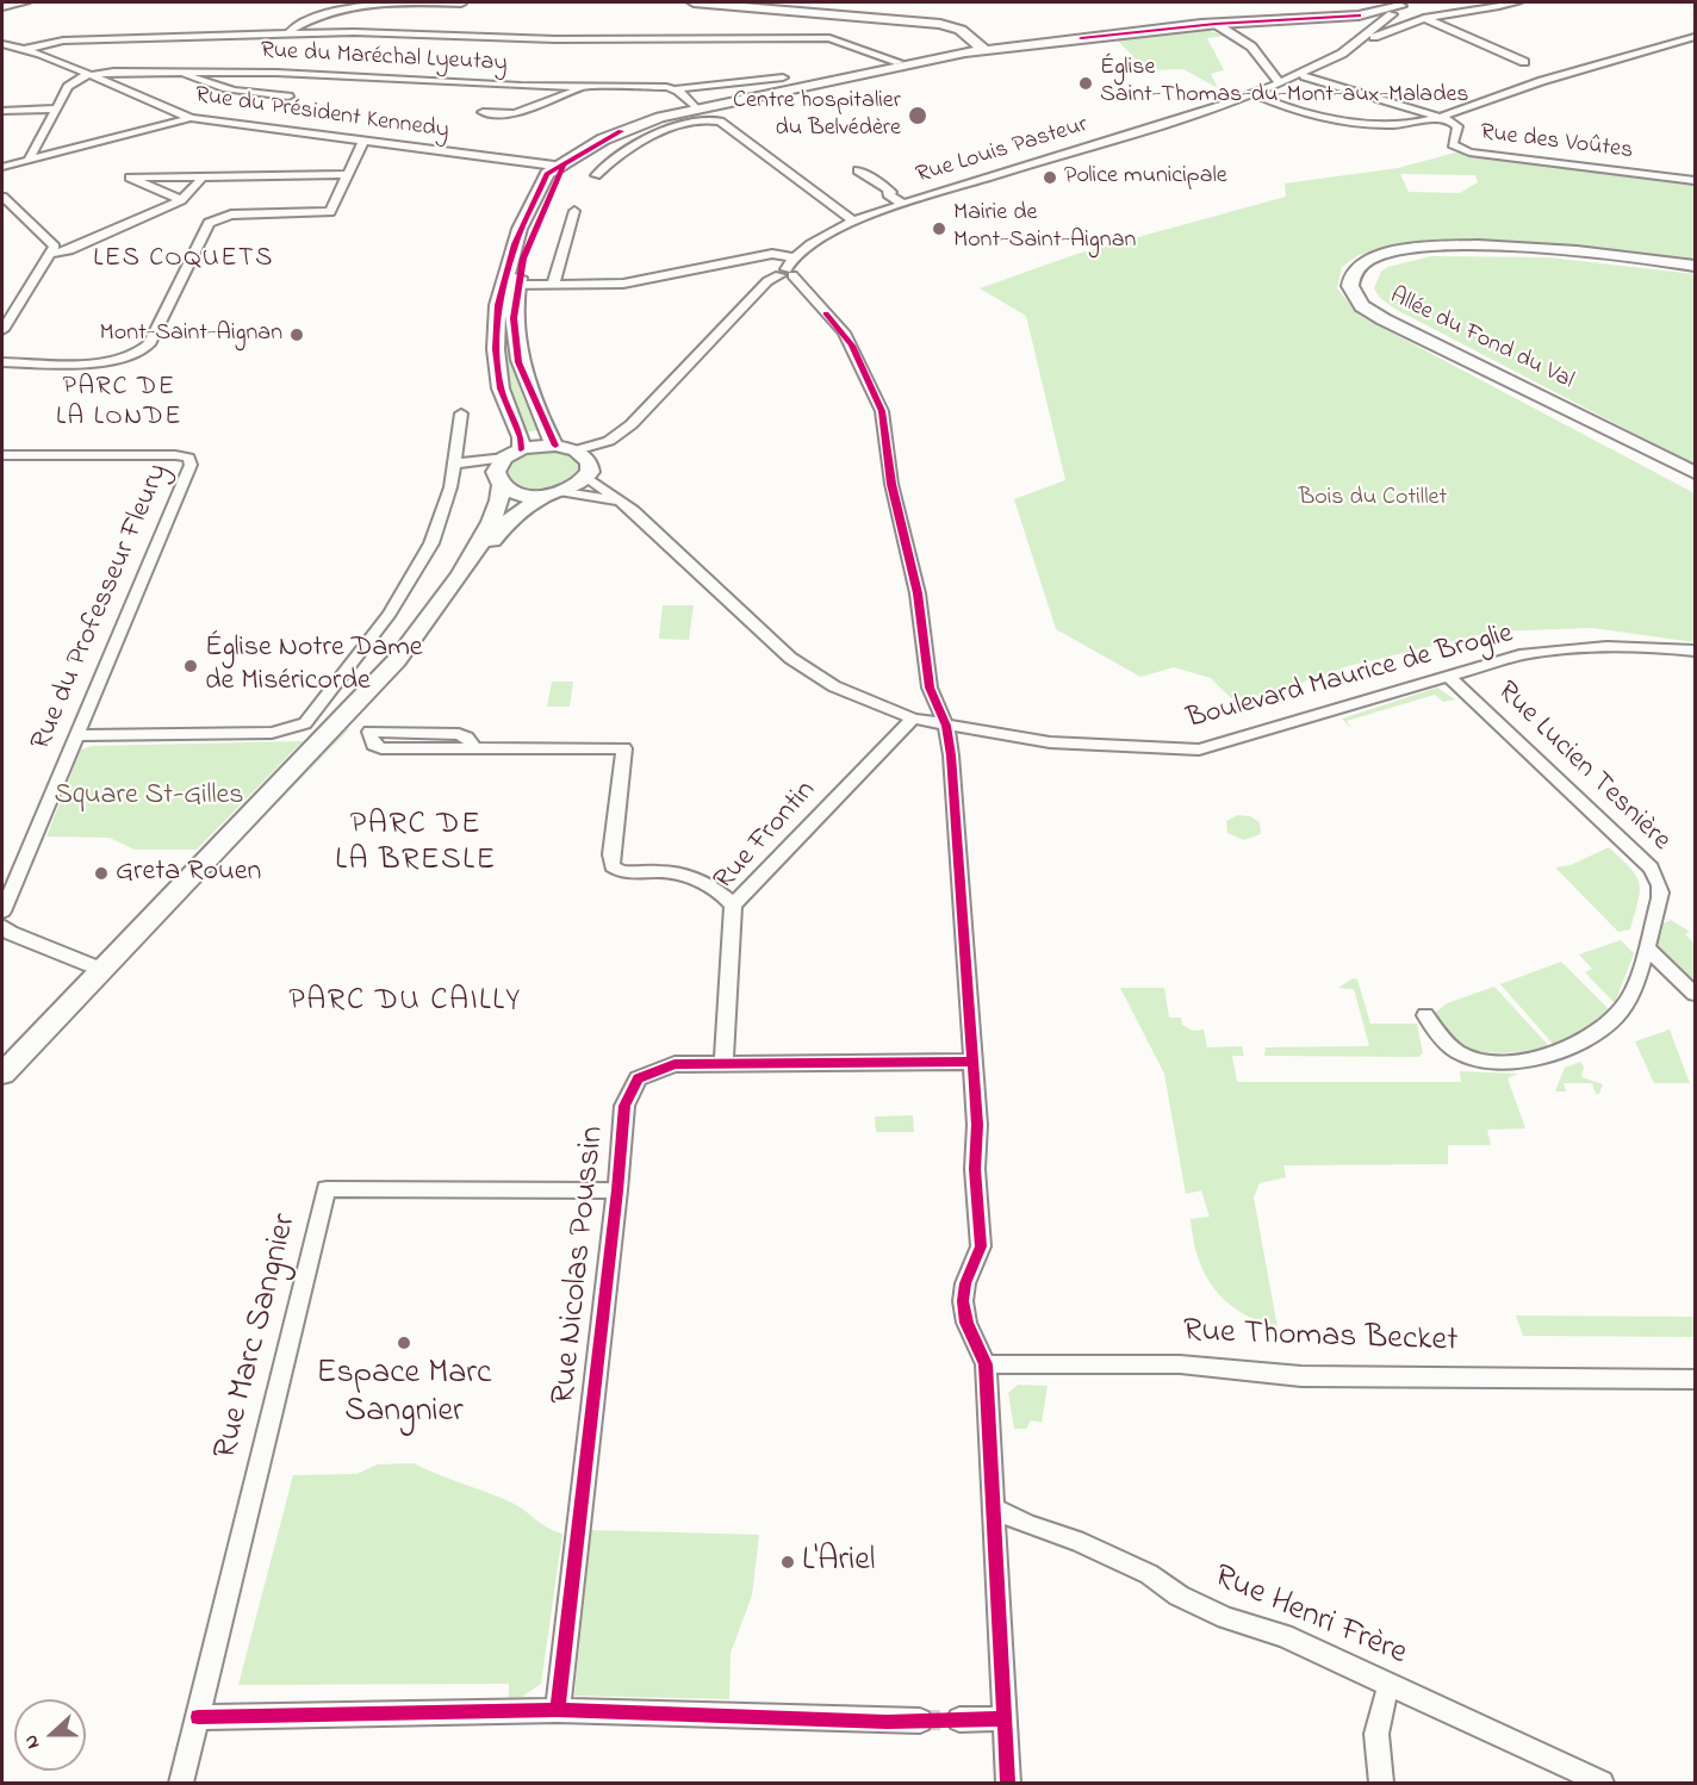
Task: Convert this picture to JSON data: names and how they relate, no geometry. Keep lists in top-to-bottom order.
{
  "streets": {
    "street": [
      "Rue du Maréchal Lyeutay",
      "Rue du Président Kennedy",
      "Rue des Voûtes",
      "Rue Louis Pasteur",
      "Allée du Fond du Val",
      "Rue du Professeur Fleury",
      "Boulevard Maurice de Broglie",
      "Rue Lucien Tesnière",
      "Rue Frontin",
      "Rue Nicolas Poussin",
      "Rue Marc Sangnier",
      "Rue Thomas Becket",
      "Rue Henri Frère"
    ]
  },
  "crossings": [
    ["Rue du Maréchal Lyeutay", "Rue du Président Kennedy"],
    ["Boulevard Maurice de Broglie", "Rue Lucien Tesnière"],
    ["Boulevard Maurice de Broglie", "Rue Frontin"],
    ["Rue Frontin", "Rue Nicolas Poussin"],
    ["Rue Nicolas Poussin", "Rue Marc Sangnier"]
  ],
  "districts": [
    "LES COQUETS",
    "PARC DE LA LONDE",
    "PARC DE LA BRESLE",
    "PARC DU CAILLY"
  ],
  "parks": ["Bois du Cotillet", "Square St-Gilles"],
  "places": [
    "Église Saint-Thomas-du-Mont-aux-Malades",
    "Centre hospitalier du Belvédère",
    "Police municipale",
    "Mairie de Mont-Saint-Aignan",
    "Mont-Saint-Aignan",
    "Église Notre Dame de Miséricorde",
    "Greta Rouen",
    "Espace Marc Sangnier",
    "L'Ariel"
  ],
  "north": "left"
}
